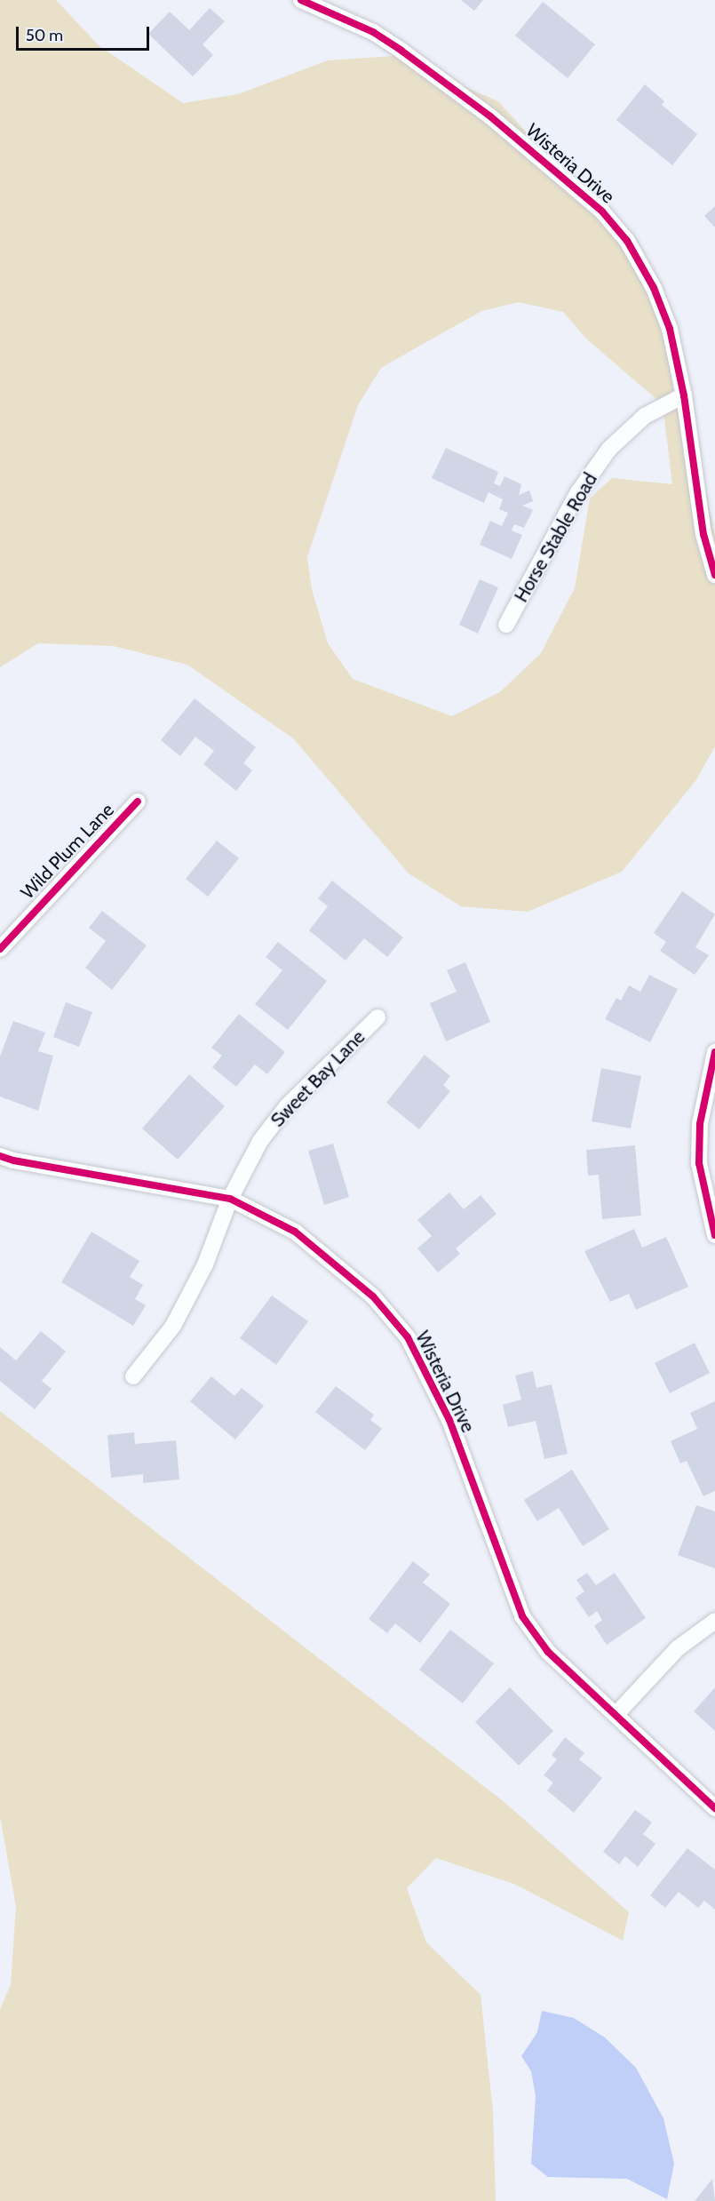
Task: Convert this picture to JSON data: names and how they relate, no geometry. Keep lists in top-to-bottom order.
{
  "streets": {
    "street": [
      "Wisteria Drive",
      "Horse Stable Road",
      "Wild Plum Lane",
      "Sweet Bay Lane"
    ]
  },
  "crossings": [
    ["Wisteria Drive", "Horse Stable Road"],
    ["Wisteria Drive", "Sweet Bay Lane"]
  ],
  "scale_bar": "50 m"
}
